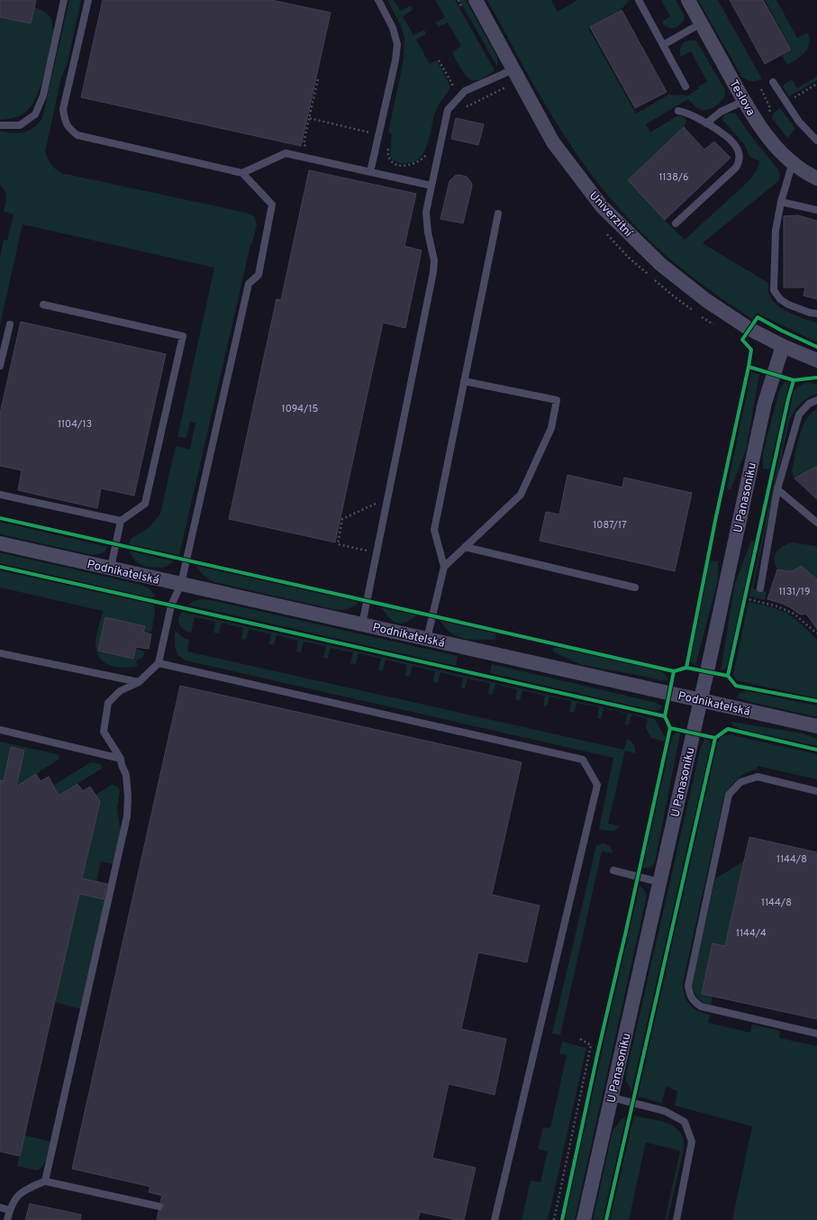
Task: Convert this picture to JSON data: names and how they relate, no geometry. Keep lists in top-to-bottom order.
{
  "streets": {
    "street": [
      "Teslova",
      "Univerzitní",
      "U Panasoniku",
      "Podnikatelská"
    ]
  },
  "crossings": [
    ["Univerzitní", "U Panasoniku"],
    ["U Panasoniku", "Podnikatelská"]
  ],
  "house_numbers": [
    "1138/6",
    "1094/15",
    "1104/13",
    "1087/17",
    "1131/19",
    "1144/8",
    "1144/8",
    "1144/4"
  ]
}
